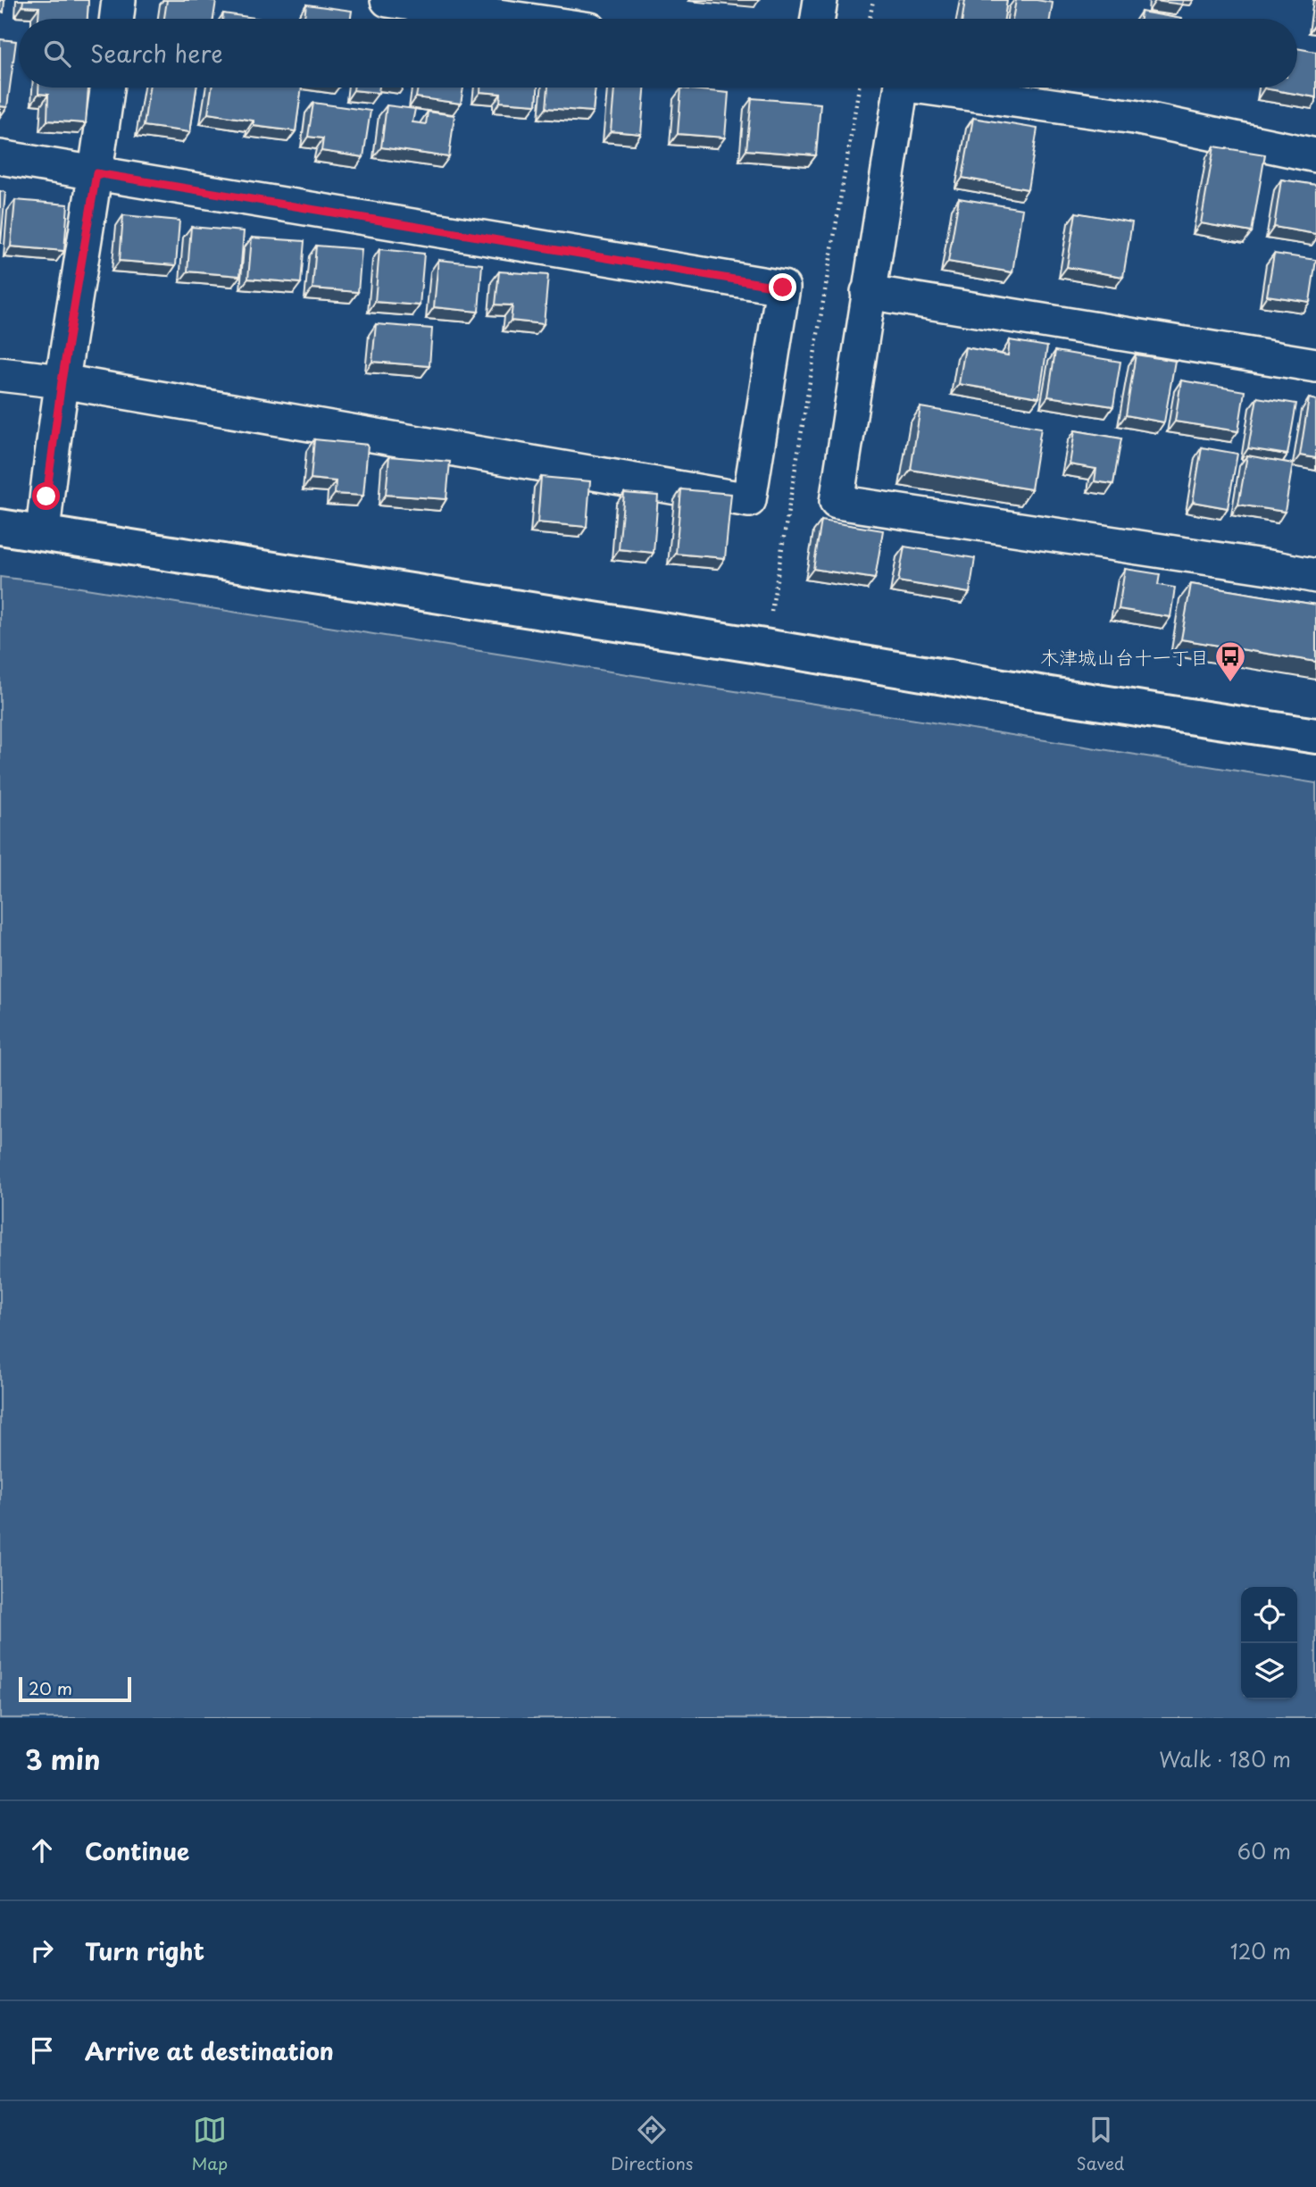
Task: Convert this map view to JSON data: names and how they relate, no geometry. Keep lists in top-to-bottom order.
{
  "places": {
    "bus stop": ["木津城山台十一丁目"]
  },
  "scale_bar": "20 m",
  "page": {
    "search": "Search here",
    "scale": "20 m",
    "heading": ["3 min", "Walk · 180 m"],
    "list": [
      ["Continue", "60 m"],
      ["Turn right", "120 m"],
      "Arrive at destination"
    ],
    "nav": ["Map", "Directions", "Saved"]
  }
}
